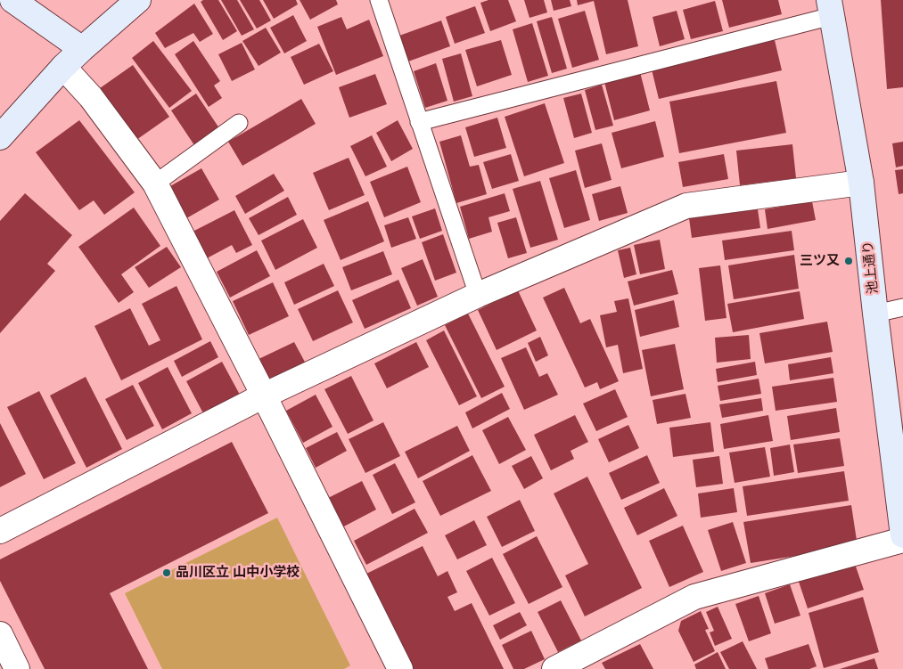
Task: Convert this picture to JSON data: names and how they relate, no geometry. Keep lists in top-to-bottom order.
{
  "streets": {
    "main road": ["池上通り"]
  },
  "places": ["三ツ又", "品川区立 山中小学校"]
}
